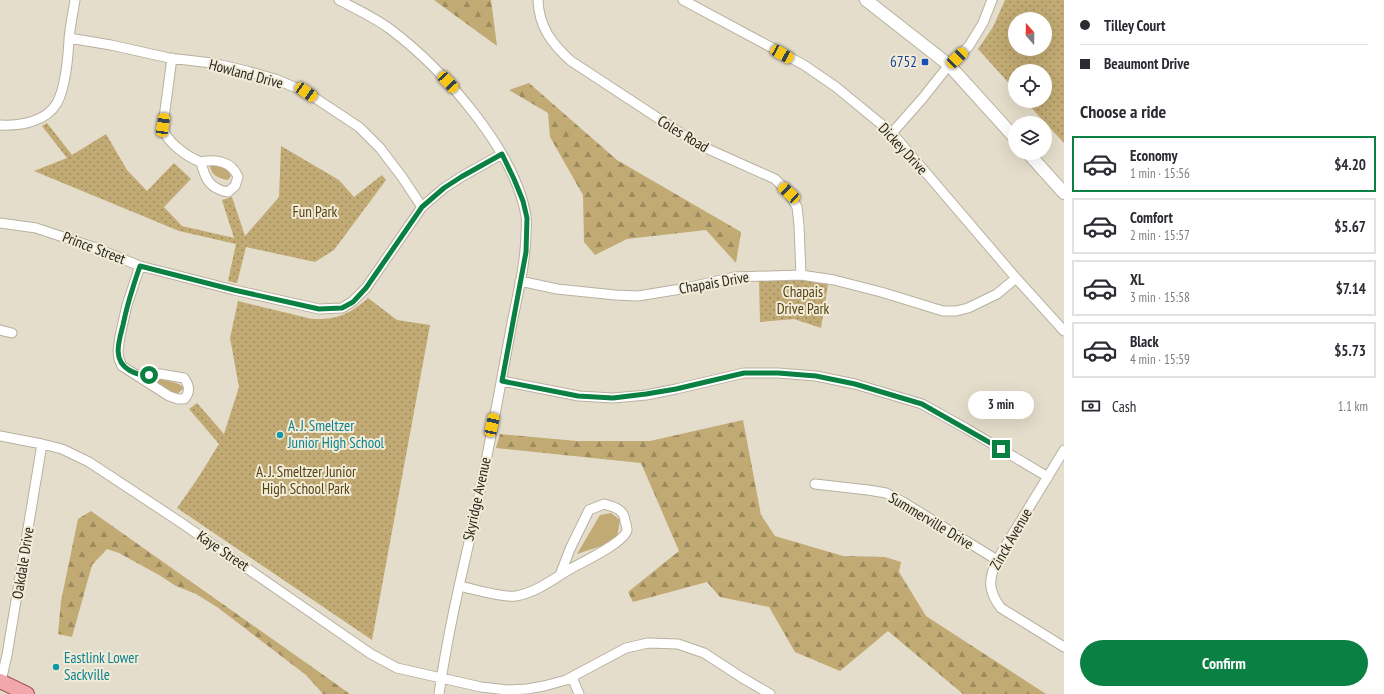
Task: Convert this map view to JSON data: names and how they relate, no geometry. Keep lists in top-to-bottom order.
{
  "streets": {
    "street": [
      "Howland Drive",
      "Coles Road",
      "Dickey Drive",
      "Prince Street",
      "Chapais Drive",
      "Skyridge Avenue",
      "Summerville Drive",
      "Zinck Avenue",
      "Kaye Street",
      "Oakdale Drive"
    ]
  },
  "crossings": [
    ["Howland Drive", "Prince Street"],
    ["Coles Road", "Chapais Drive"],
    ["Dickey Drive", "Chapais Drive"],
    ["Prince Street", "Skyridge Avenue"],
    ["Chapais Drive", "Skyridge Avenue"],
    ["Skyridge Avenue", "Kaye Street"],
    ["Summerville Drive", "Zinck Avenue"],
    ["Kaye Street", "Oakdale Drive"]
  ],
  "parks": ["Fun Park", "Chapais Drive Park", "A. J. Smeltzer Junior High School Park"],
  "places": {
    "transit": ["6752"],
    "other": ["A. J. Smeltzer Junior High School", "Eastlink Lower Sackville"]
  },
  "north": "top",
  "page": {
    "banner": ["Tilley Court", "Beaumont Drive"],
    "heading": "Choose a ride",
    "list": [
      {
        "name": "Economy",
        "note": "1 min · 15:56",
        "value": "$4.20"
      },
      {
        "name": "Comfort",
        "note": "2 min · 15:57",
        "value": "$5.67"
      },
      {
        "name": "XL",
        "note": "3 min · 15:58",
        "value": "$7.14"
      },
      {
        "name": "Black",
        "note": "4 min · 15:59",
        "value": "$5.73"
      }
    ],
    "pay": ["Cash", "1.1 km"],
    "bubble": "3 min",
    "buttons": "Confirm"
  }
}
